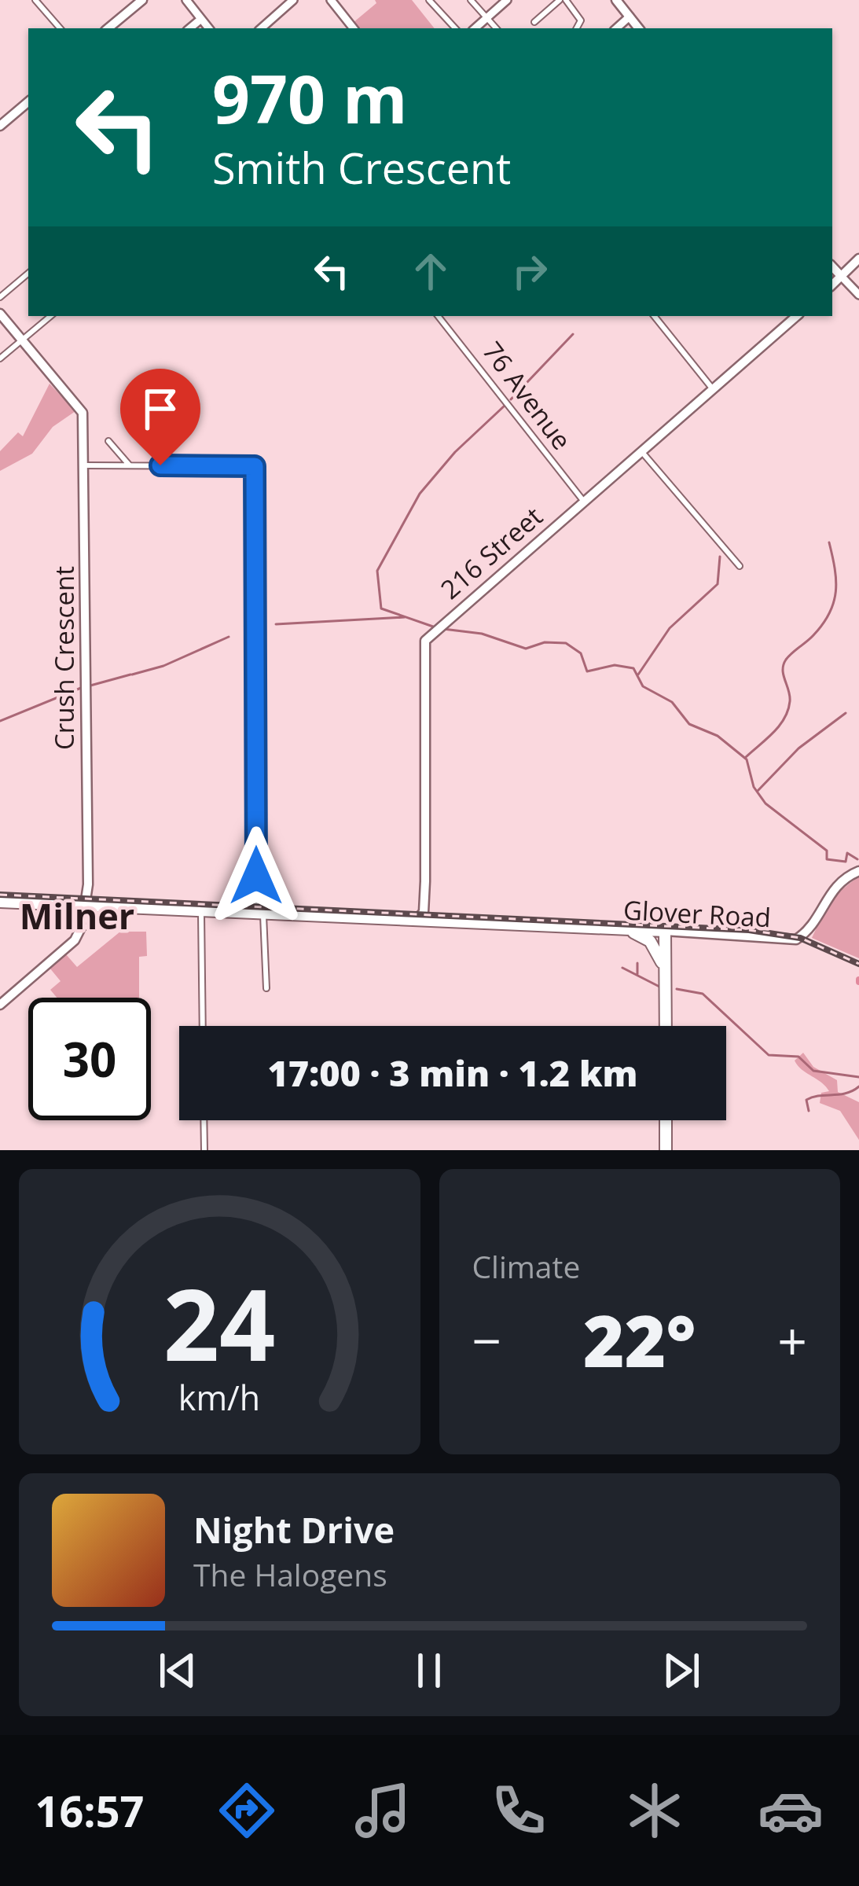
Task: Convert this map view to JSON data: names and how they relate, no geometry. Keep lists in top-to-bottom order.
{
  "streets": {
    "highway": ["Glover Road"],
    "main road": ["216 Street", "Crush Crescent"],
    "street": ["76 Avenue"]
  },
  "crossings": [
    ["76 Avenue", "216 Street"],
    ["216 Street", "Glover Road"]
  ],
  "districts": ["Milner"],
  "page": {
    "turn": ["970 m", "Smith Crescent"],
    "limit": "30",
    "trip": "17:00 · 3 min · 1.2 km",
    "tile": "Climate",
    "heat": ["−", "22°", "+"],
    "song": ["Night Drive", "The Halogens"],
    "tabs": "16:57",
    "gauge": ["24", "km/h"]
  }
}
